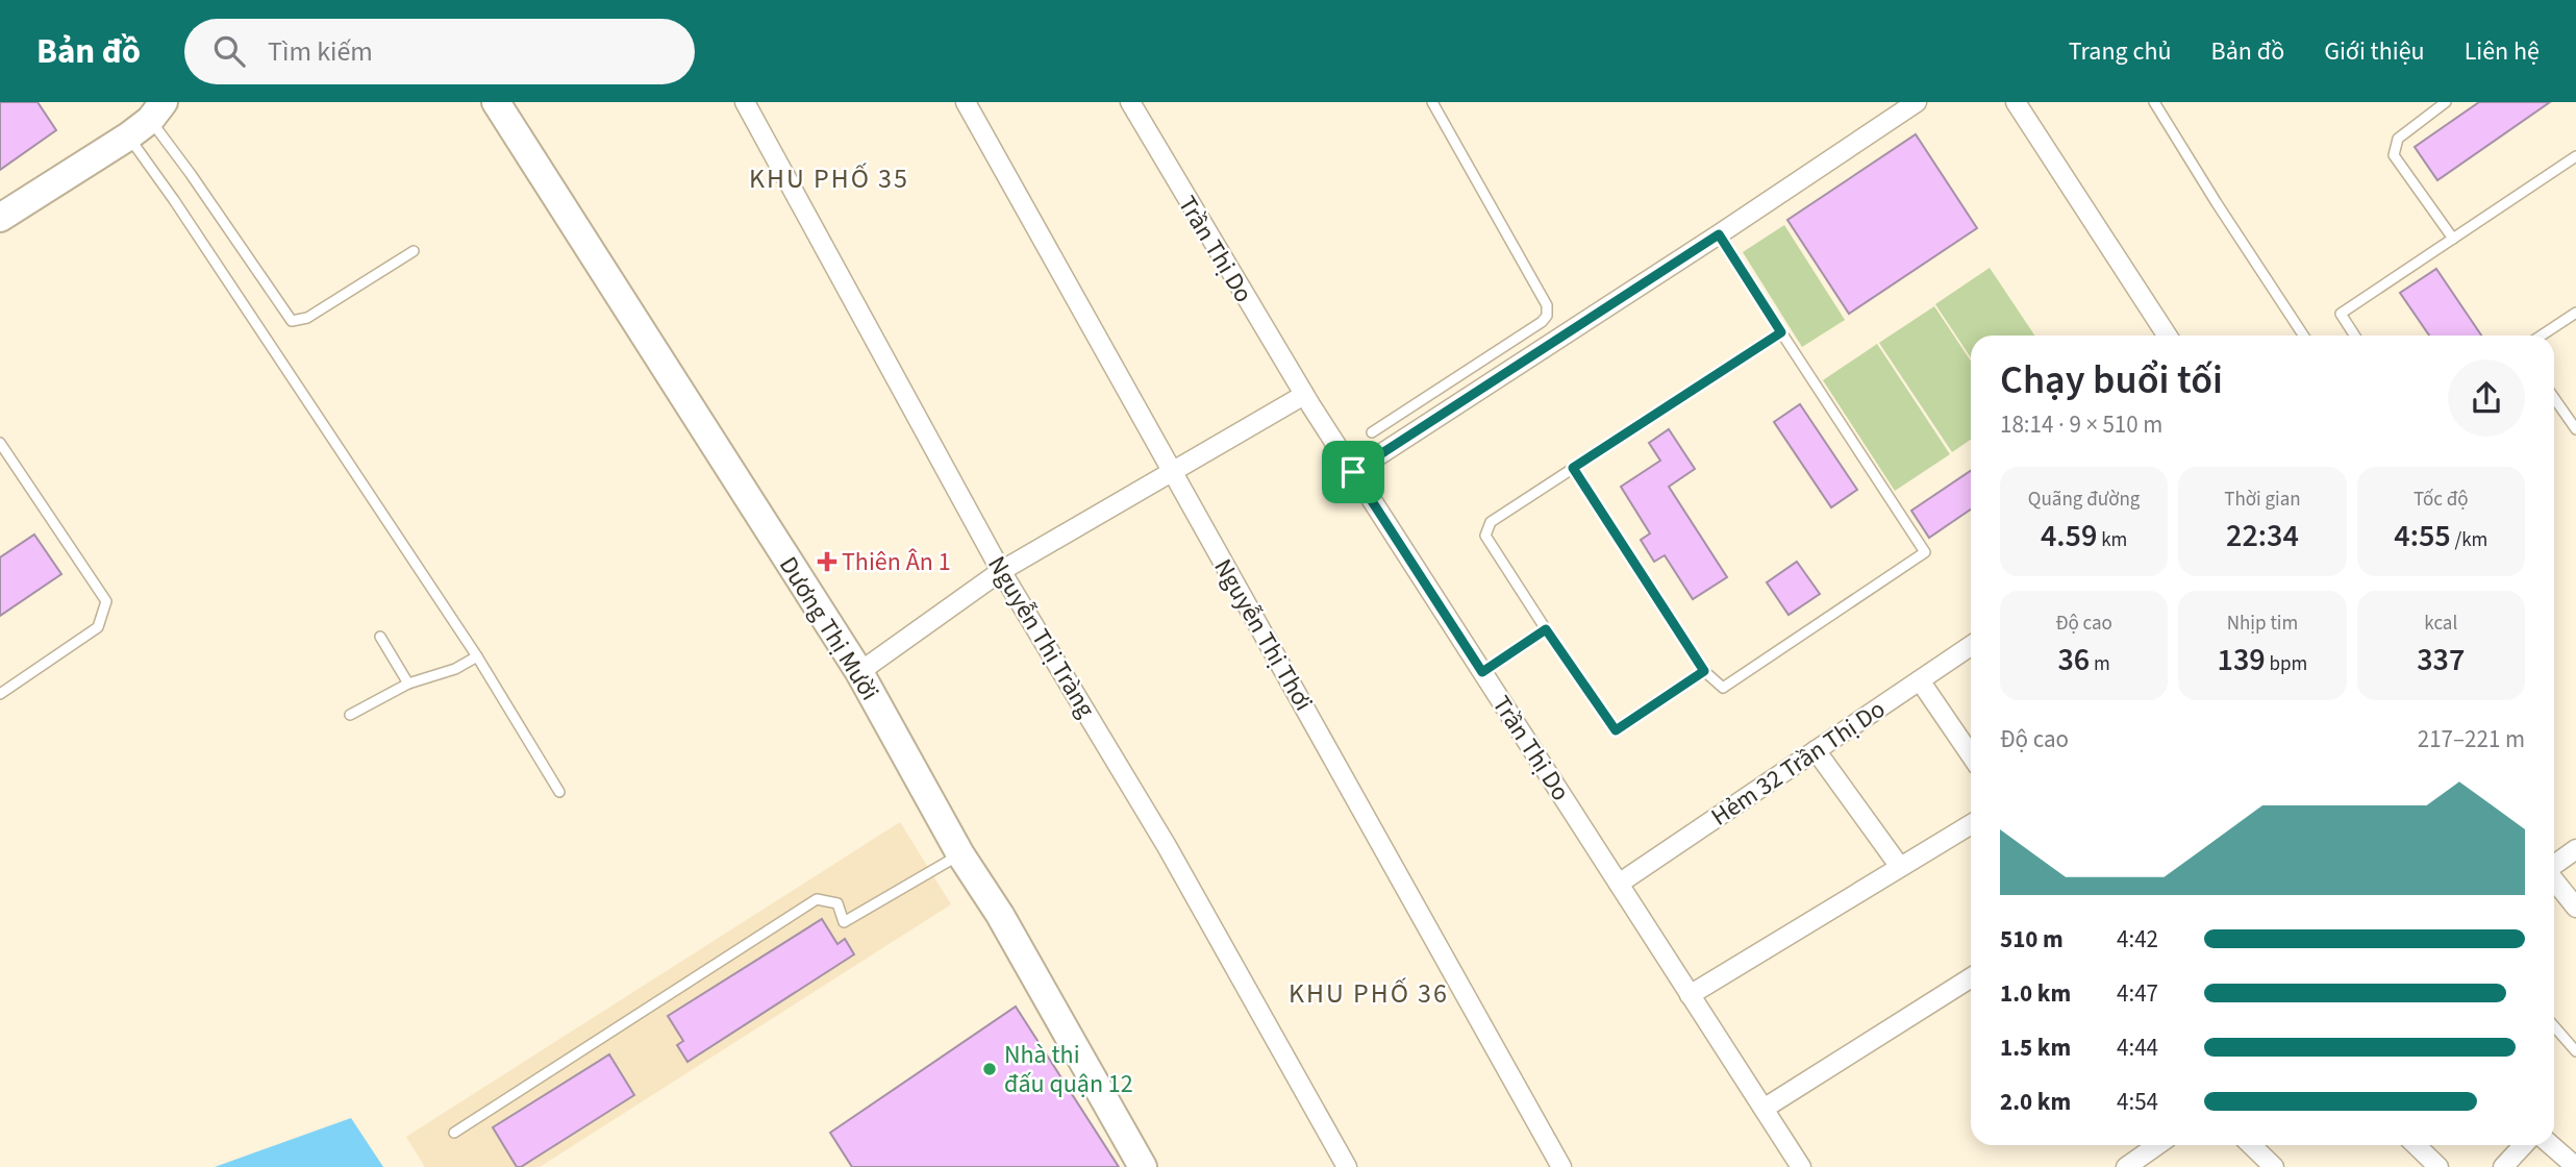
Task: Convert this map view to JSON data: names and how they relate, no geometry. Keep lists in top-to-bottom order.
{
  "streets": {
    "street": [
      "Trần Thị Do",
      "Dương Thị Mười",
      "Nguyễn Thị Thơi",
      "Nguyễn Thị Tràng",
      "Hẻm 32 Trần Thị Do"
    ]
  },
  "crossings": [
    ["Trần Thị Do", "Hẻm 32 Trần Thị Do"]
  ],
  "districts": ["KHU PHỐ 35", "KHU PHỐ 36"],
  "places": {
    "health": ["Thiên Ân 1"],
    "other": ["Nhà thi đấu quận 12"]
  },
  "page": {
    "header": "Bản đồ",
    "search": "Tìm kiếm",
    "nav": [
      "Trang chủ",
      "Bản đồ",
      "Giới thiệu",
      "Liên hệ"
    ],
    "heading": ["Chạy buổi tối", "18:14 · 9 × 510 m"],
    "stats": [
      ["Quãng đường", "4.59 km"],
      ["Thời gian", "22:34"],
      ["Tốc độ", "4:55 /km"],
      ["Độ cao", "36 m"],
      ["Nhịp tim", "139 bpm"],
      ["kcal", "337"]
    ],
    "chart": ["Độ cao", "217–221 m"],
    "list": [
      {
        "name": "510 m",
        "note": "4:42"
      },
      {
        "name": "1.0 km",
        "note": "4:47"
      },
      {
        "name": "1.5 km",
        "note": "4:44"
      },
      {
        "name": "2.0 km",
        "note": "4:54"
      }
    ]
  }
}
